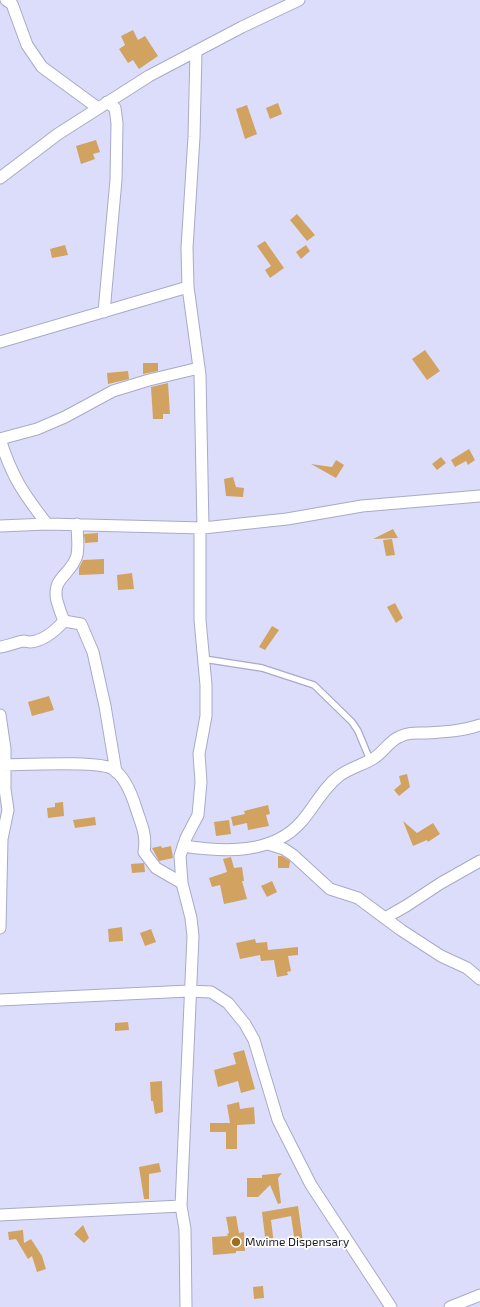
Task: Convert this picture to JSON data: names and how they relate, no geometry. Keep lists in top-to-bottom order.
{
  "places": ["Mwime Dispensary"]
}
